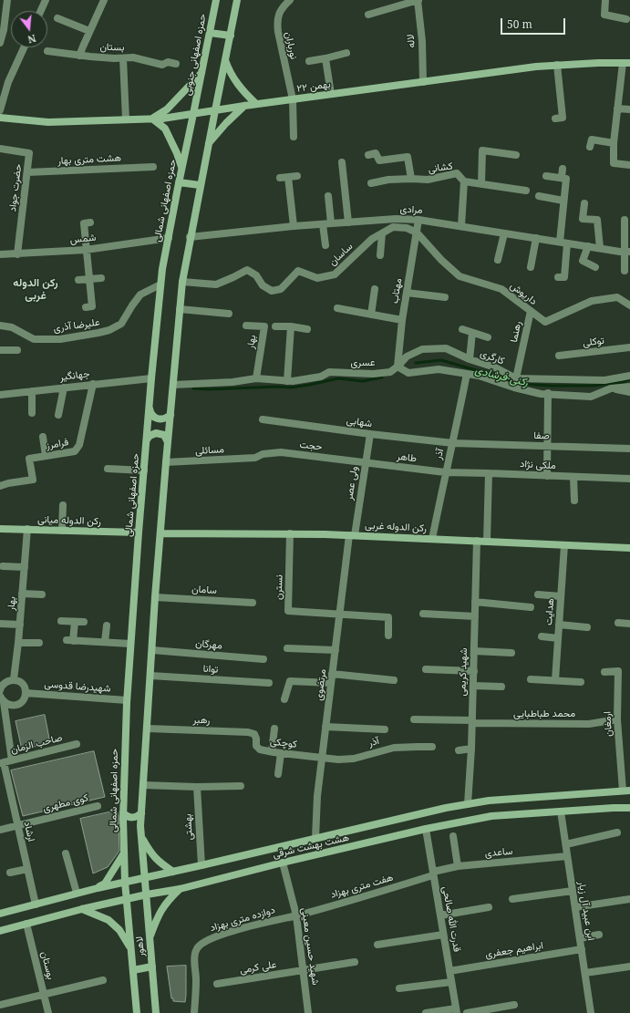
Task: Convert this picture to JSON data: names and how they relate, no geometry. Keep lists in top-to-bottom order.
{
  "streets": {
    "main road": [
      "حمزه اصفهانی جنوبی",
      "۲۲ بهمن",
      "حمزه اصفهانی شمالی",
      "رکن الدوله میانی",
      "رکن الدوله غربی",
      "هشت بهشت شرقی",
      "لاهور"
    ],
    "street": [
      "لاله",
      "نورباران",
      "بستان",
      "هشت متری بهار",
      "کشانی",
      "حضرت جواد",
      "مرادی",
      "شمس",
      "ساسان",
      "مهتاب",
      "داریوش",
      "علیرضا آذری",
      "رهنما",
      "بهار",
      "توکلی",
      "کارگری",
      "عسری",
      "جهانگیر",
      "شهابی",
      "صفا",
      "فرامرز",
      "حجت",
      "مسائلی",
      "آذر",
      "طاهر",
      "ملکی نژاد",
      "ولی عصر",
      "نسترن",
      "سامان",
      "هدایت",
      "مهرگان",
      "توانا",
      "شهید کریمی",
      "مرتضوی",
      "شهیدرضا قدوسی",
      "محمد طباطبایی",
      "رهبر",
      "ارمغان",
      "کوچکی",
      "صاحب الزمان",
      "کوی مطهری",
      "بهشتی",
      "ارشاد",
      "ساعدی",
      "هفت متری بهزاد",
      "ابن عبید آل زیار",
      "دوازده متری بهزاد",
      "قدرت الله صالحی",
      "شهید حسین معینی",
      "ابراهیم جعفری",
      "بوستان",
      "علی کرمی"
    ]
  },
  "crossings": [
    ["لاله", "۲۲ بهمن"],
    ["نورباران", "۲۲ بهمن"],
    ["حمزه اصفهانی جنوبی", "۲۲ بهمن"],
    ["حمزه اصفهانی جنوبی", "حمزه اصفهانی شمالی"],
    ["۲۲ بهمن", "حمزه اصفهانی شمالی"],
    ["هشت متری بهار", "حضرت جواد"],
    ["کشانی", "مرادی"],
    ["حضرت جواد", "شمس"],
    ["حمزه اصفهانی شمالی", "شمس"],
    ["حمزه اصفهانی شمالی", "علیرضا آذری"],
    ["حمزه اصفهانی شمالی", "جهانگیر"],
    ["حمزه اصفهانی شمالی", "رکن الدوله میانی"],
    ["حمزه اصفهانی شمالی", "شهیدرضا قدوسی"],
    ["حمزه اصفهانی شمالی", "هشت بهشت شرقی"],
    ["حمزه اصفهانی شمالی", "لاهور"],
    ["مرادی", "مهتاب"],
    ["ساسان", "مهتاب"],
    ["ساسان", "داریوش"],
    ["مهتاب", "داریوش"],
    ["مهتاب", "کارگری"],
    ["مهتاب", "عسری"],
    ["داریوش", "رهنما"],
    ["رهنما", "کارگری"],
    ["بهار", "عسری"],
    ["بهار", "رکن الدوله میانی"],
    ["کارگری", "عسری"],
    ["جهانگیر", "فرامرز"],
    ["شهابی", "صفا"],
    ["شهابی", "آذر"],
    ["شهابی", "ولی عصر"],
    ["صفا", "آذر"],
    ["حجت", "مسائلی"],
    ["حجت", "طاهر"],
    ["حجت", "ولی عصر"],
    ["آذر", "طاهر"],
    ["آذر", "ملکی نژاد"],
    ["آذر", "رکن الدوله غربی"],
    ["آذر", "مرتضوی"],
    ["آذر", "کوچکی"],
    ["طاهر", "ملکی نژاد"],
    ["طاهر", "ولی عصر"],
    ["ولی عصر", "رکن الدوله غربی"],
    ["ولی عصر", "مرتضوی"],
    ["رکن الدوله غربی", "نسترن"],
    ["رکن الدوله غربی", "هدایت"],
    ["رکن الدوله غربی", "شهید کریمی"],
    ["رکن الدوله غربی", "مرتضوی"],
    ["نسترن", "مرتضوی"],
    ["شهید کریمی", "محمد طباطبایی"],
    ["شهید کریمی", "هشت بهشت شرقی"],
    ["مرتضوی", "کوچکی"],
    ["مرتضوی", "هشت بهشت شرقی"],
    ["محمد طباطبایی", "ارمغان"],
    ["رهبر", "کوچکی"],
    ["ارمغان", "هشت بهشت شرقی"],
    ["صاحب الزمان", "ارشاد"],
    ["کوی مطهری", "ارشاد"],
    ["بهشتی", "هشت بهشت شرقی"],
    ["ارشاد", "هشت بهشت شرقی"],
    ["هشت بهشت شرقی", "ابن عبید آل زیار"],
    ["هشت بهشت شرقی", "قدرت الله صالحی"],
    ["هشت بهشت شرقی", "لاهور"],
    ["هشت بهشت شرقی", "شهید حسین معینی"],
    ["هشت بهشت شرقی", "بوستان"],
    ["ساعدی", "هفت متری بهزاد"],
    ["ساعدی", "ابن عبید آل زیار"],
    ["ساعدی", "قدرت الله صالحی"],
    ["هفت متری بهزاد", "دوازده متری بهزاد"],
    ["هفت متری بهزاد", "قدرت الله صالحی"],
    ["هفت متری بهزاد", "شهید حسین معینی"],
    ["ابن عبید آل زیار", "ابراهیم جعفری"],
    ["دوازده متری بهزاد", "شهید حسین معینی"],
    ["قدرت الله صالحی", "ابراهیم جعفری"],
    ["شهید حسین معینی", "علی کرمی"]
  ],
  "districts": ["رکن الدوله غربی"],
  "water": ["رکنی-فرشادی"],
  "scale_bar": "50 m",
  "north": "bottom"
}
